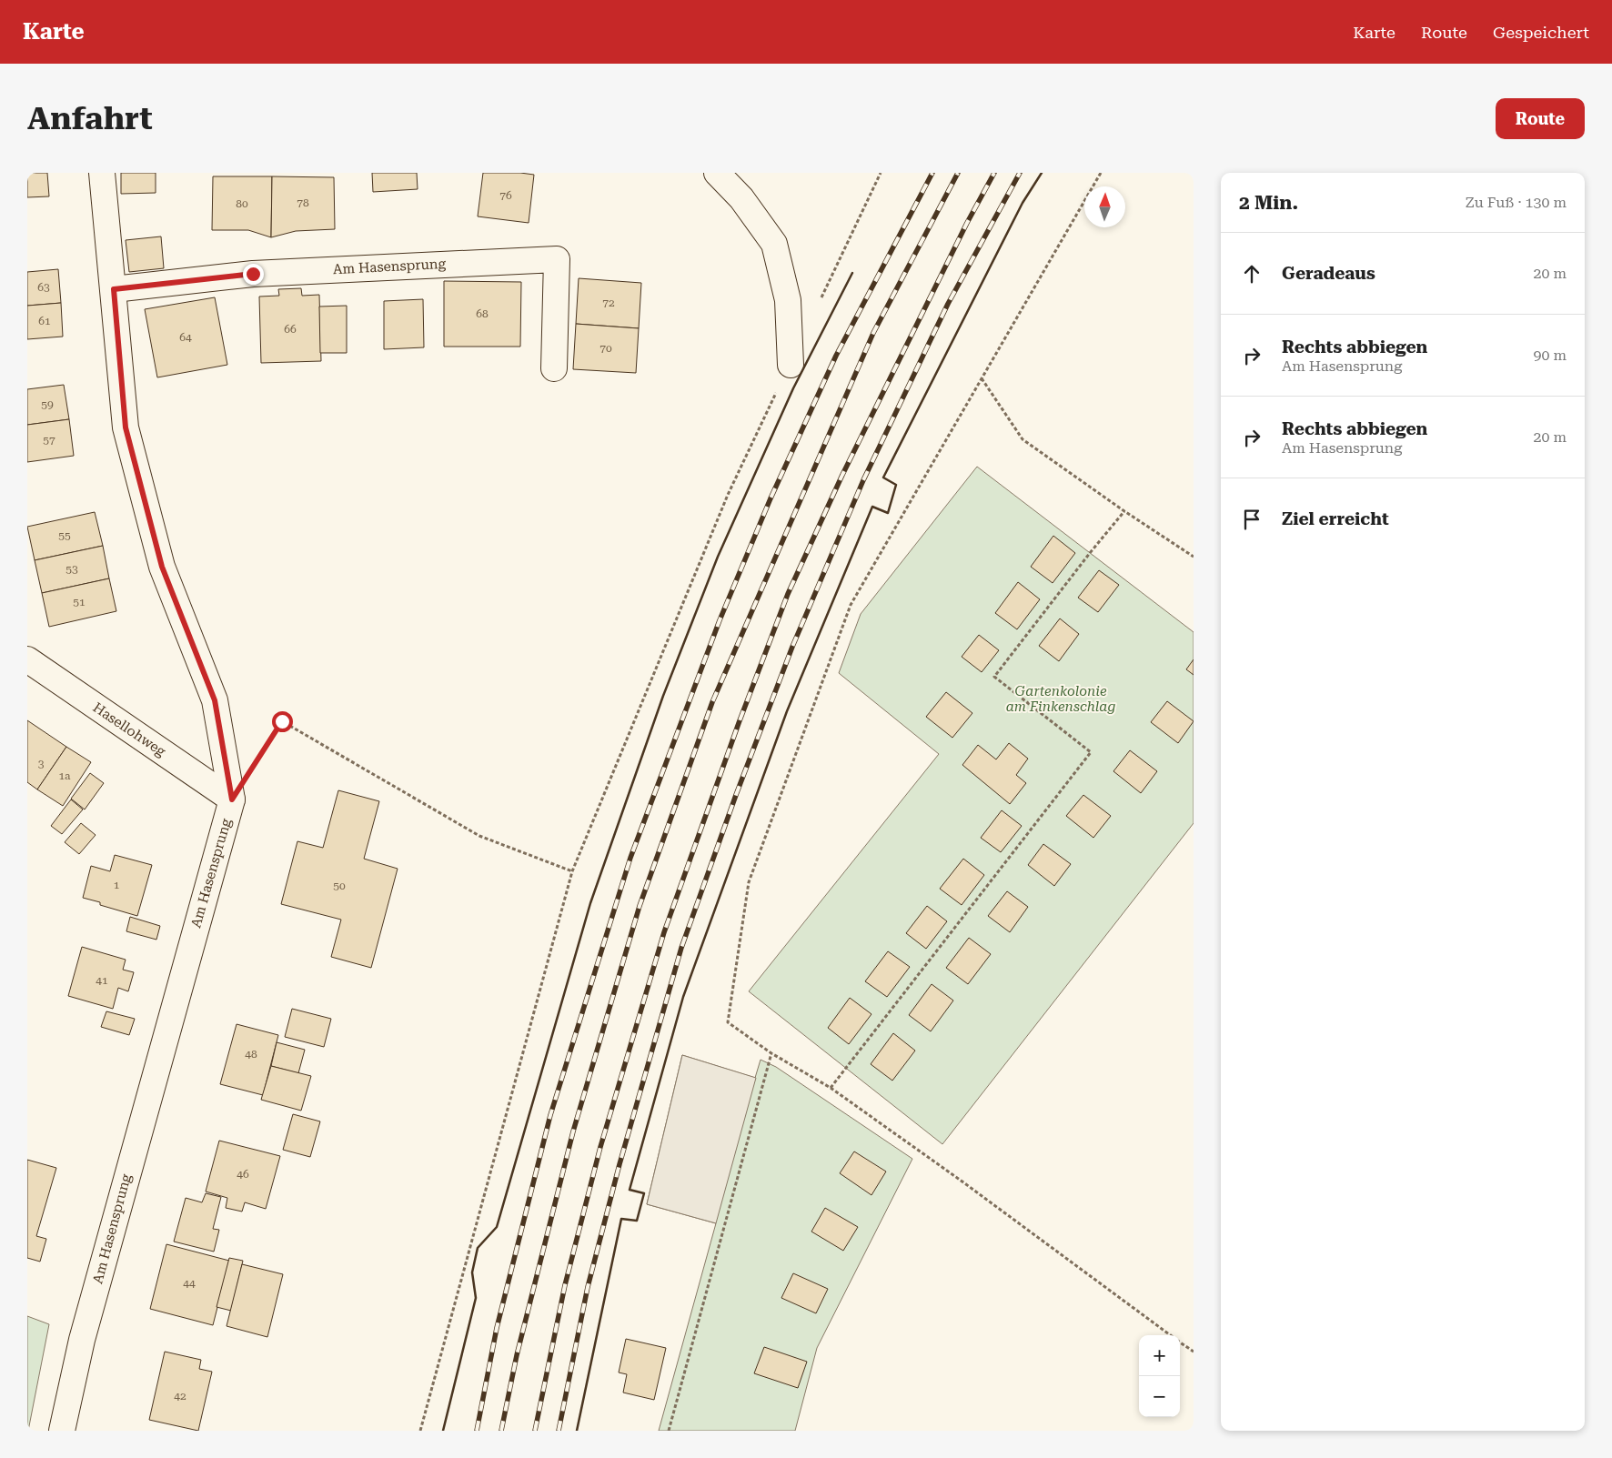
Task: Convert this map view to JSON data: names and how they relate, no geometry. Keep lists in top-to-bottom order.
{
  "streets": {
    "street": ["Am Hasensprung", "Hasellohweg"]
  },
  "crossings": [
    ["Am Hasensprung", "Hasellohweg"]
  ],
  "parks": ["Gartenkolonie am Finkenschlag"],
  "house_numbers": [
    "76",
    "78",
    "80",
    "63",
    "72",
    "68",
    "61",
    "66",
    "64",
    "70",
    "59",
    "57",
    "55",
    "53",
    "51",
    "3",
    "1a",
    "1",
    "50",
    "41",
    "48",
    "46",
    "44",
    "42"
  ],
  "north": "top",
  "page": {
    "header": "Karte",
    "nav": ["Karte", "Route", "Gespeichert"],
    "buttons": "Route",
    "title": "Anfahrt",
    "heading": ["2 Min.", "Zu Fuß · 130 m"],
    "list": [
      ["Geradeaus", "20 m"],
      ["Rechts abbiegen", "Am Hasensprung", "90 m"],
      ["Rechts abbiegen", "Am Hasensprung", "20 m"],
      "Ziel erreicht"
    ],
    "map_buttons": ["+", "−"]
  }
}
